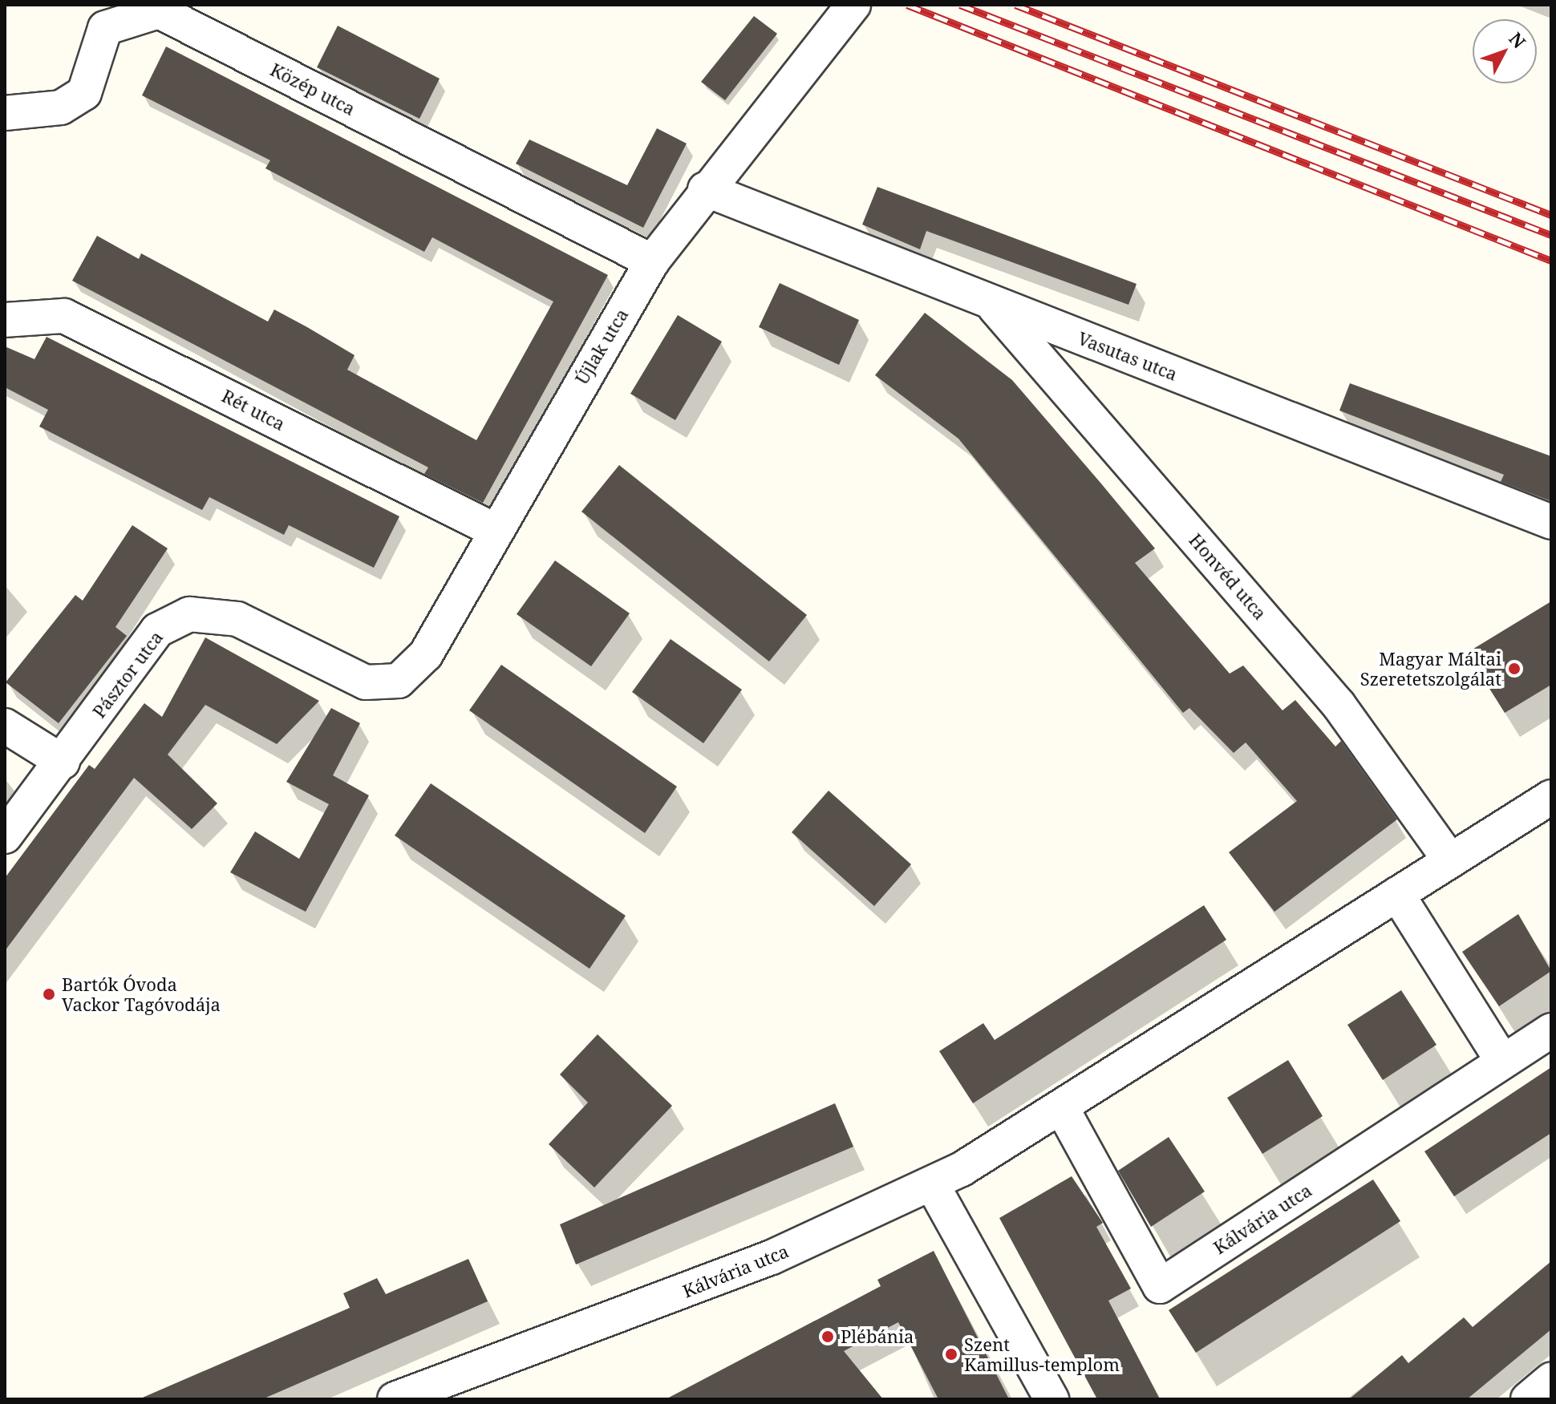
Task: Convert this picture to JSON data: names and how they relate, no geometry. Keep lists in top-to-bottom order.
{
  "streets": {
    "street": [
      "Közép utca",
      "Újlak utca",
      "Vasutas utca",
      "Rét utca",
      "Honvéd utca",
      "Pásztor utca",
      "Kálvária utca"
    ]
  },
  "crossings": [
    ["Közép utca", "Újlak utca"],
    ["Újlak utca", "Vasutas utca"],
    ["Újlak utca", "Rét utca"],
    ["Újlak utca", "Pásztor utca"],
    ["Vasutas utca", "Honvéd utca"],
    ["Honvéd utca", "Kálvária utca"]
  ],
  "places": [
    "Magyar Máltai Szeretetszolgálat",
    "Bartók Óvoda Vackor Tagóvodája",
    "Plébánia",
    "Szent Kamillus-templom"
  ],
  "north": "top right"
}
